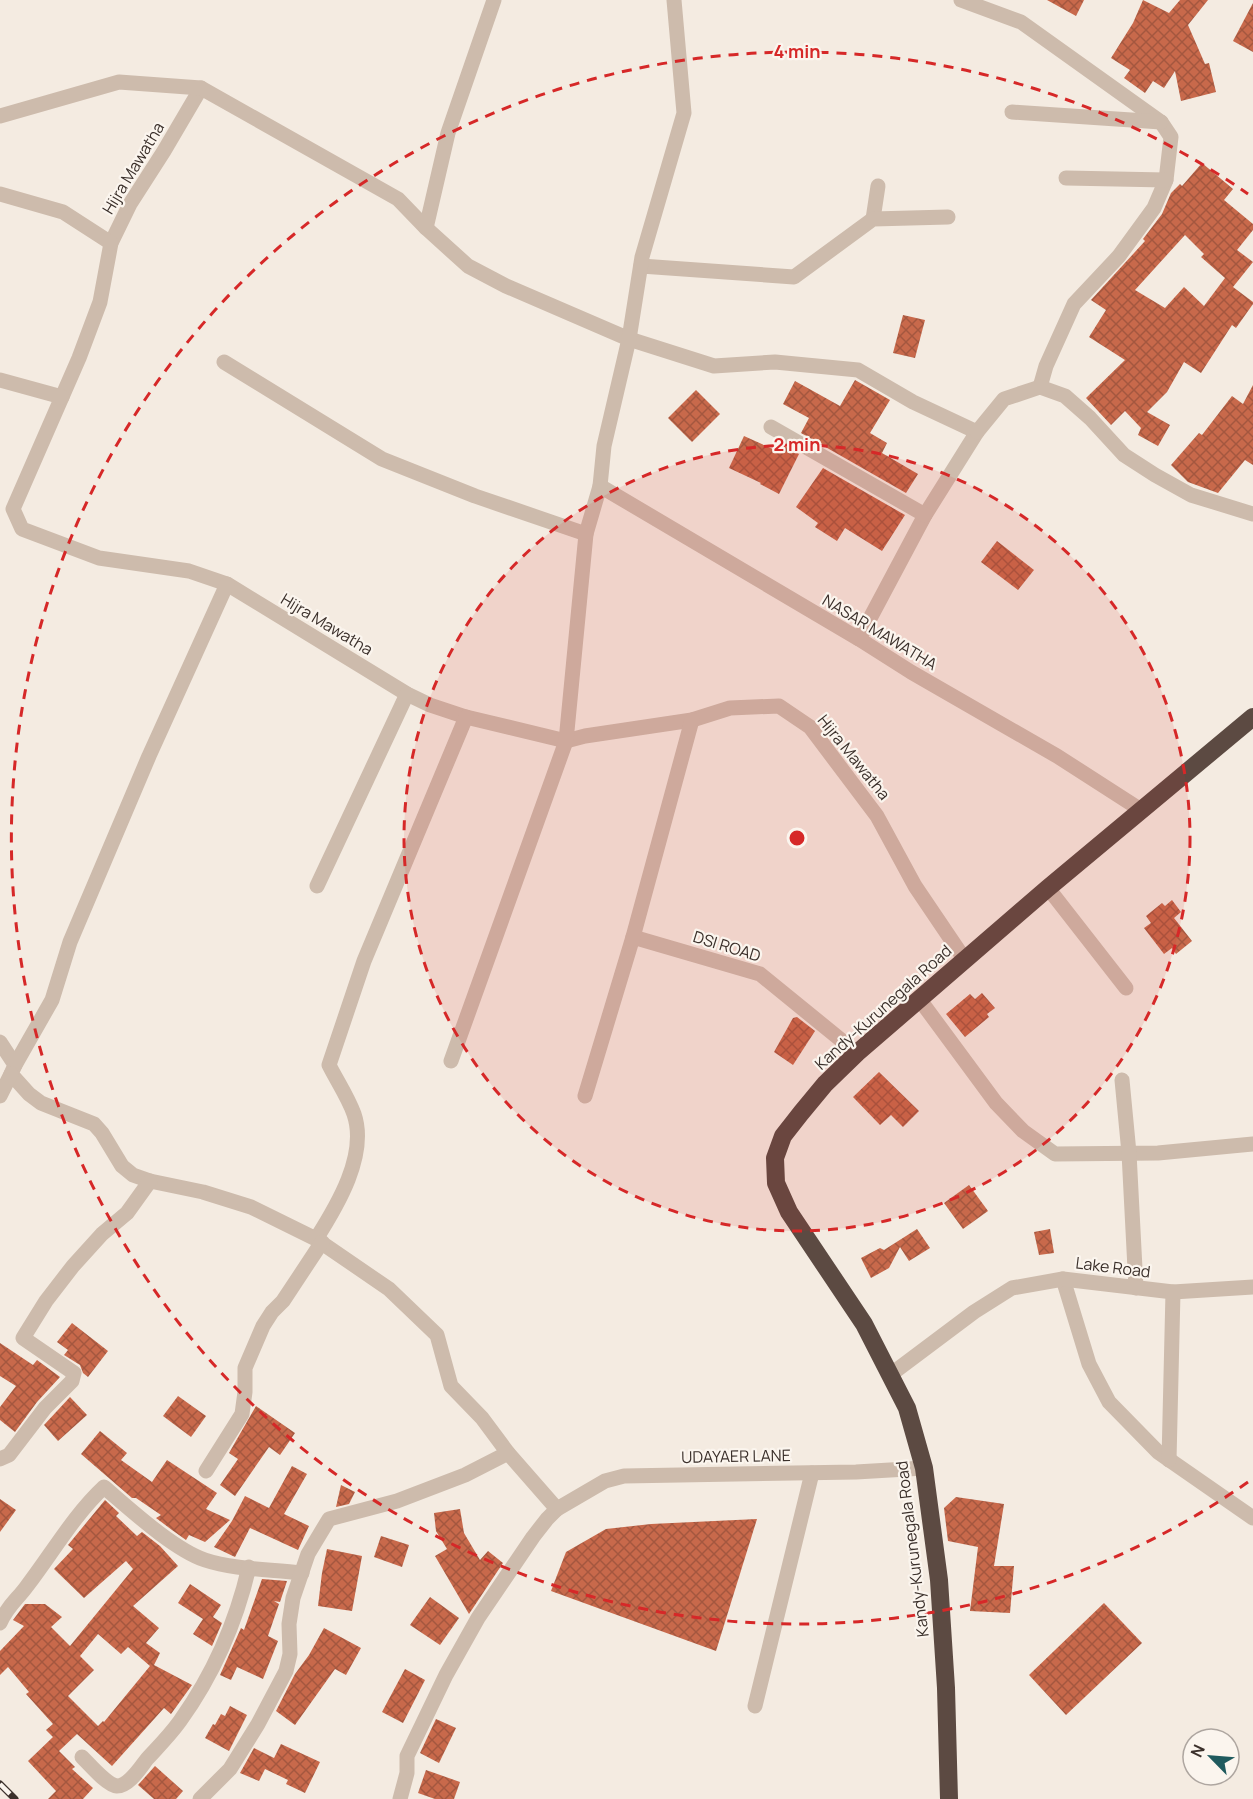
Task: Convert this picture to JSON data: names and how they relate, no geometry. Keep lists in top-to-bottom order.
{
  "streets": {
    "highway": ["Kandy-Kurunegala Road"],
    "street": [
      "Hijra Mawatha",
      "NASAR MAWATHA",
      "DSI ROAD",
      "Lake Road",
      "UDAYAER LANE"
    ]
  },
  "crossings": [
    ["Hijra Mawatha", "Kandy-Kurunegala Road"],
    ["NASAR MAWATHA", "Kandy-Kurunegala Road"],
    ["DSI ROAD", "Kandy-Kurunegala Road"],
    ["Kandy-Kurunegala Road", "Lake Road"],
    ["Kandy-Kurunegala Road", "UDAYAER LANE"]
  ],
  "north": "top left",
  "rings": ["4 min", "2 min"]
}
